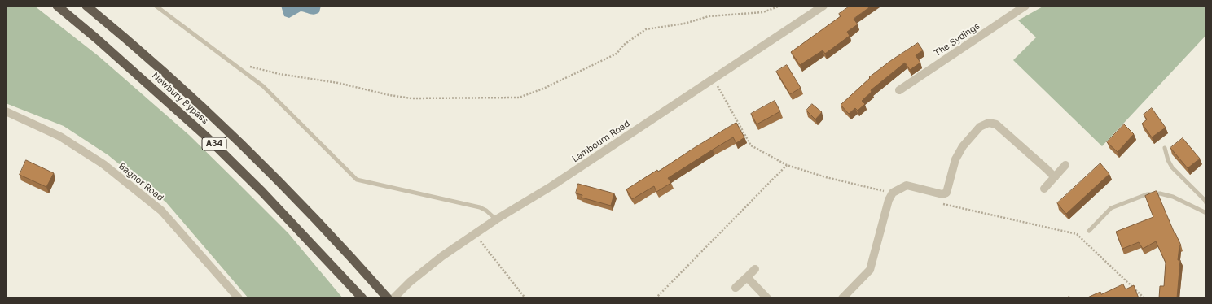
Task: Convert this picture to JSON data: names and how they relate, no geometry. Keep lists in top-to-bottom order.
{
  "streets": {
    "highway": ["Newbury Bypass", "A34"],
    "street": ["The Sydings", "Lambourn Road", "Bagnor Road"]
  }
}
